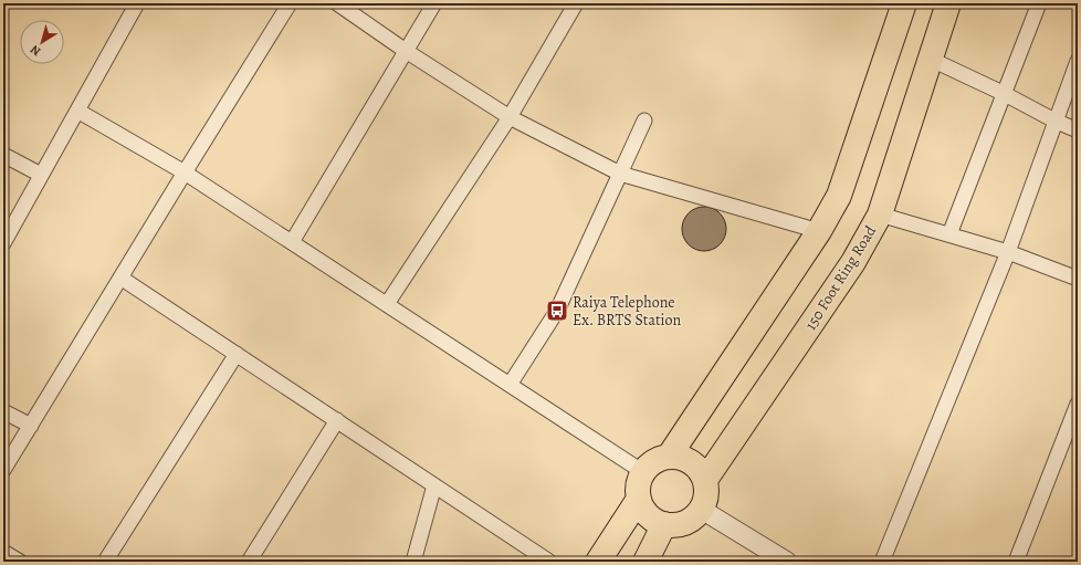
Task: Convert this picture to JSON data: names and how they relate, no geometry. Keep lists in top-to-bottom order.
{
  "streets": {
    "highway": ["150 Foot Ring Road"]
  },
  "places": {
    "bus stop": ["Raiya Telephone Ex. BRTS Station"]
  },
  "north": "bottom left"
}
